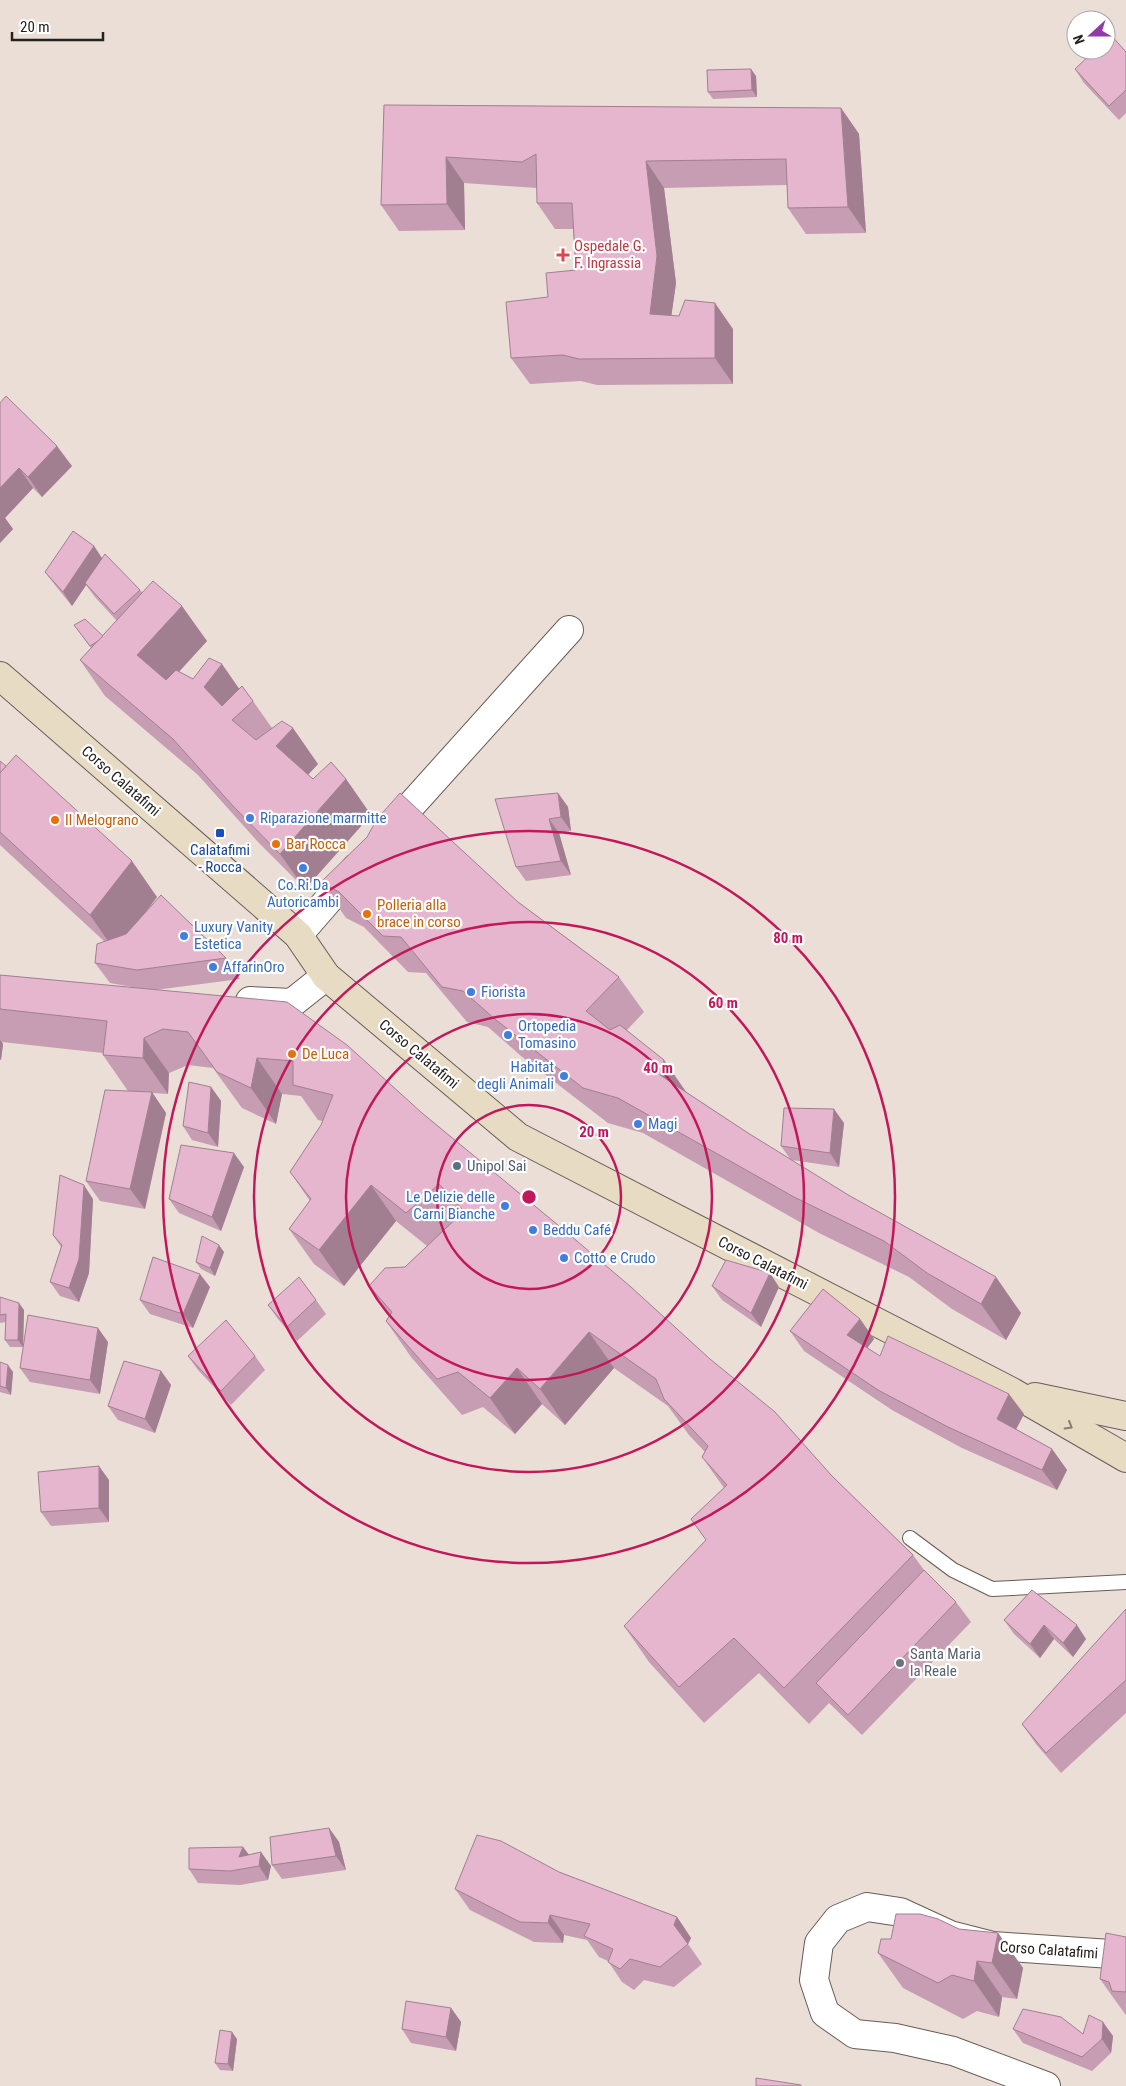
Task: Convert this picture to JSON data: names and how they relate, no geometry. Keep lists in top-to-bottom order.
{
  "streets": {
    "main road": ["Corso Calatafimi"]
  },
  "places": {
    "health": ["Ospedale G. F. Ingrassia"],
    "other": [
      "Riparazione marmitte",
      "Il Melograno",
      "Bar Rocca",
      "Co.Ri.Da Autoricambi",
      "Polleria alla brace in corso",
      "Luxury Vanity Estetica",
      "AffarinOro",
      "Fiorista",
      "Ortopedia Tomasino",
      "De Luca",
      "Habitat degli Animali",
      "Magi",
      "Unipol Sai",
      "Le Delizie delle Carni Bianche",
      "Beddu Café",
      "Cotto e Crudo",
      "Santa Maria la Reale"
    ],
    "transit": ["Calatafimi - Rocca"]
  },
  "scale_bar": "20 m",
  "north": "left",
  "rings": [
    "80 m",
    "60 m",
    "40 m",
    "20 m"
  ]
}
